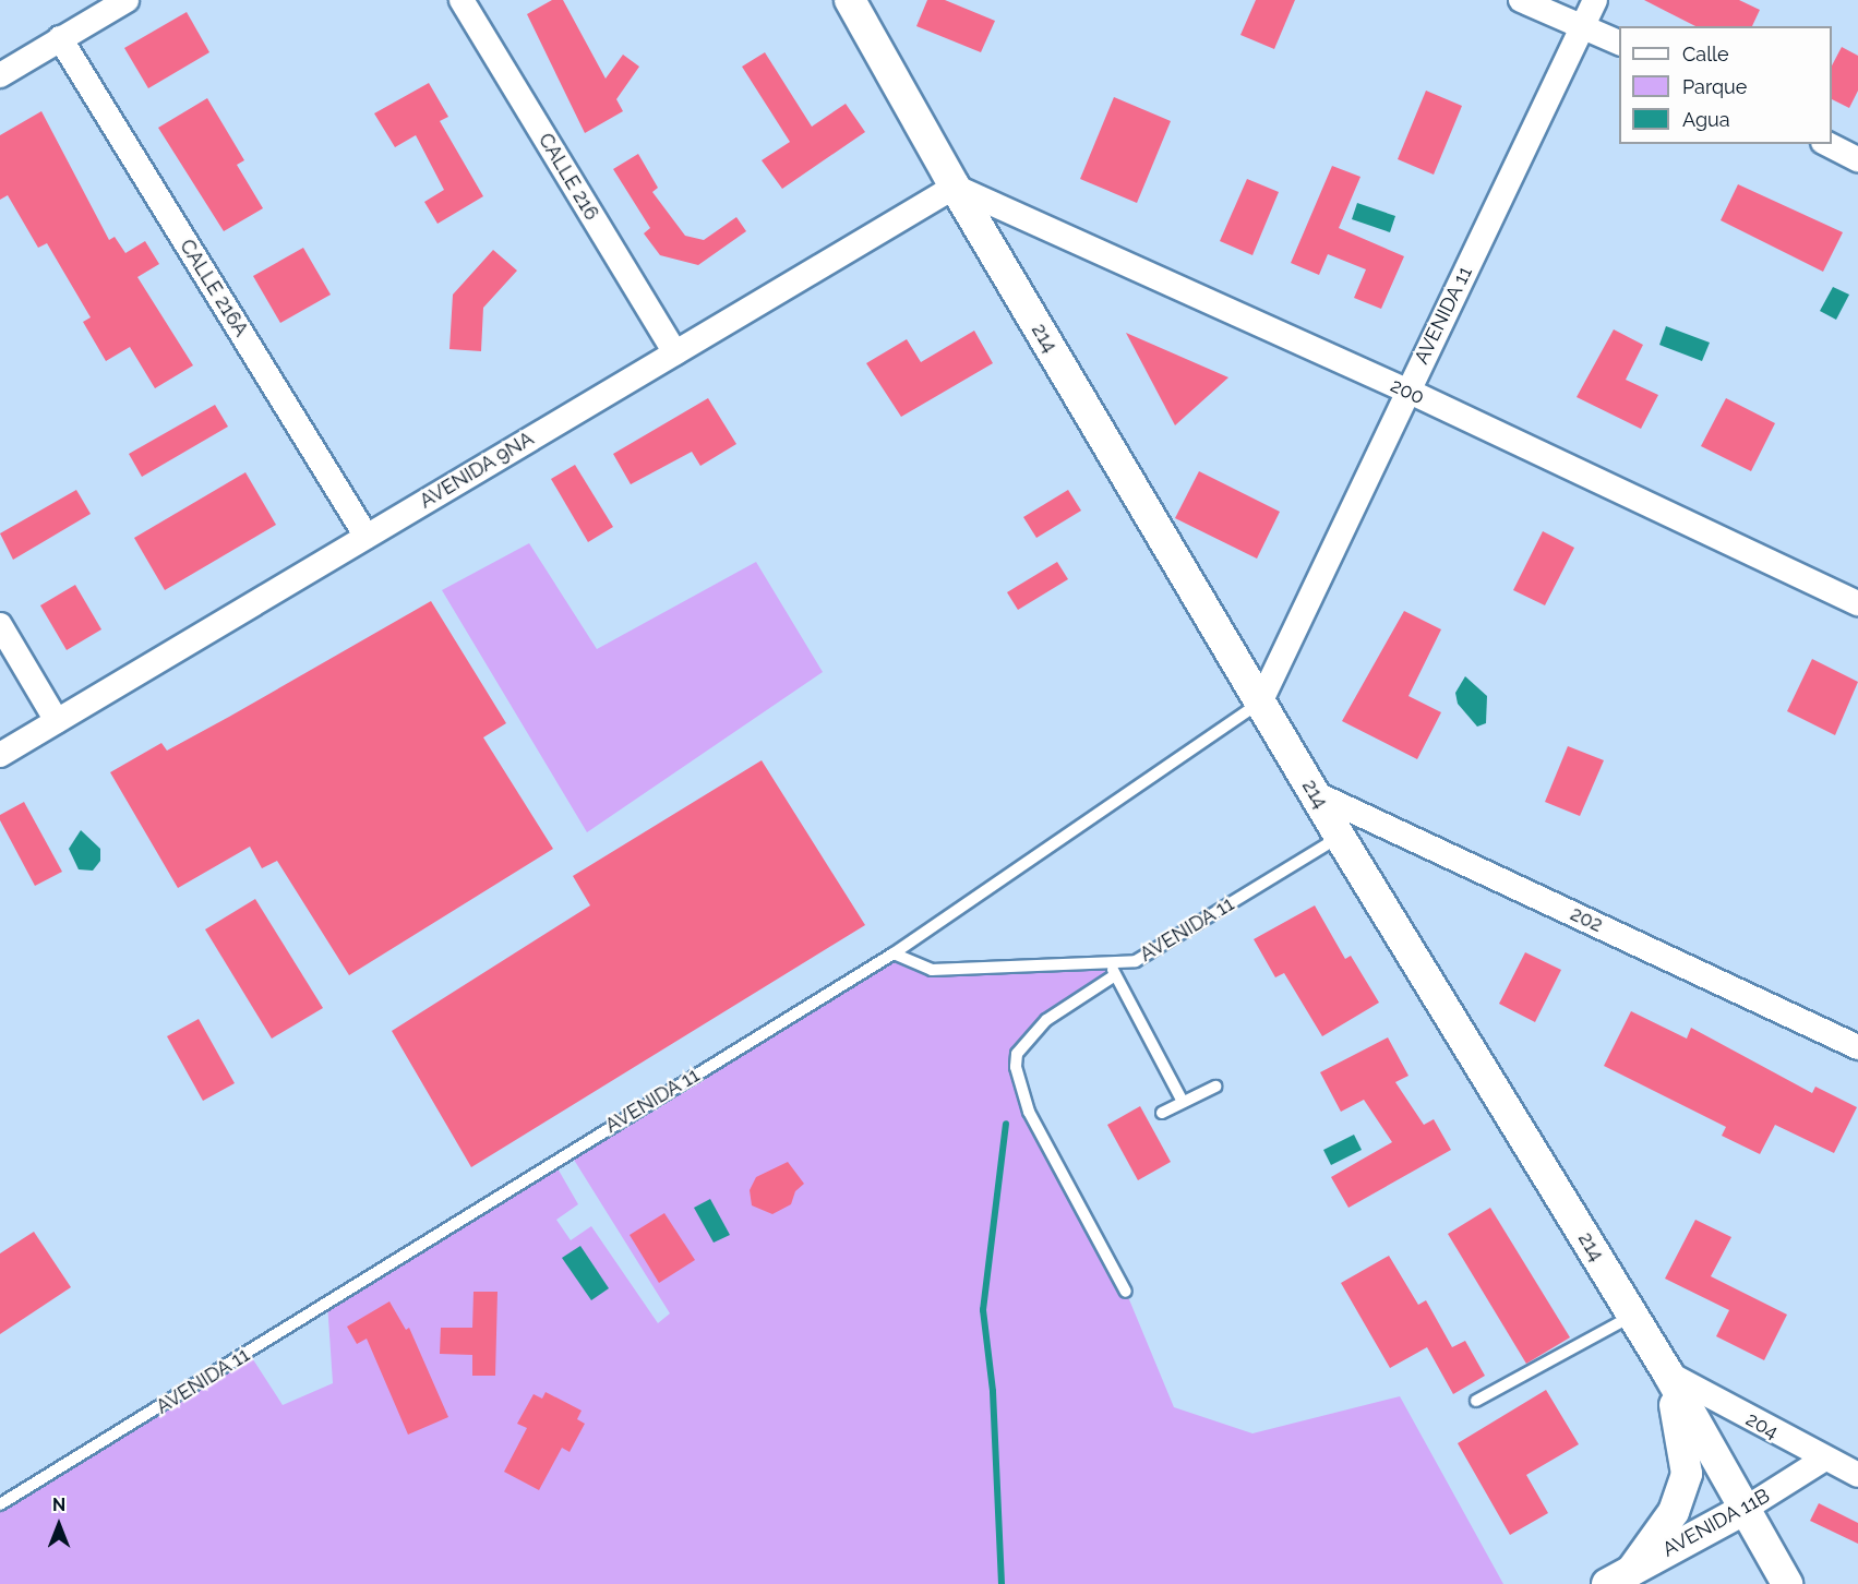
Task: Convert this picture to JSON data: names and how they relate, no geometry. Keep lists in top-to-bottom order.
{
  "streets": {
    "street": [
      "CALLE 216",
      "CALLE 216A",
      "AVENIDA 11",
      "214",
      "200",
      "AVENIDA 9NA",
      "202",
      "204",
      "AVENIDA 11B"
    ]
  },
  "crossings": [
    ["CALLE 216", "AVENIDA 9NA"],
    ["CALLE 216A", "AVENIDA 9NA"],
    ["AVENIDA 11", "214"],
    ["AVENIDA 11", "200"],
    ["214", "200"],
    ["214", "AVENIDA 9NA"],
    ["214", "202"],
    ["214", "204"],
    ["214", "AVENIDA 11B"],
    ["200", "AVENIDA 9NA"],
    ["204", "AVENIDA 11B"]
  ],
  "legend": ["Calle", "Parque", "Agua"],
  "north": "top"
}
